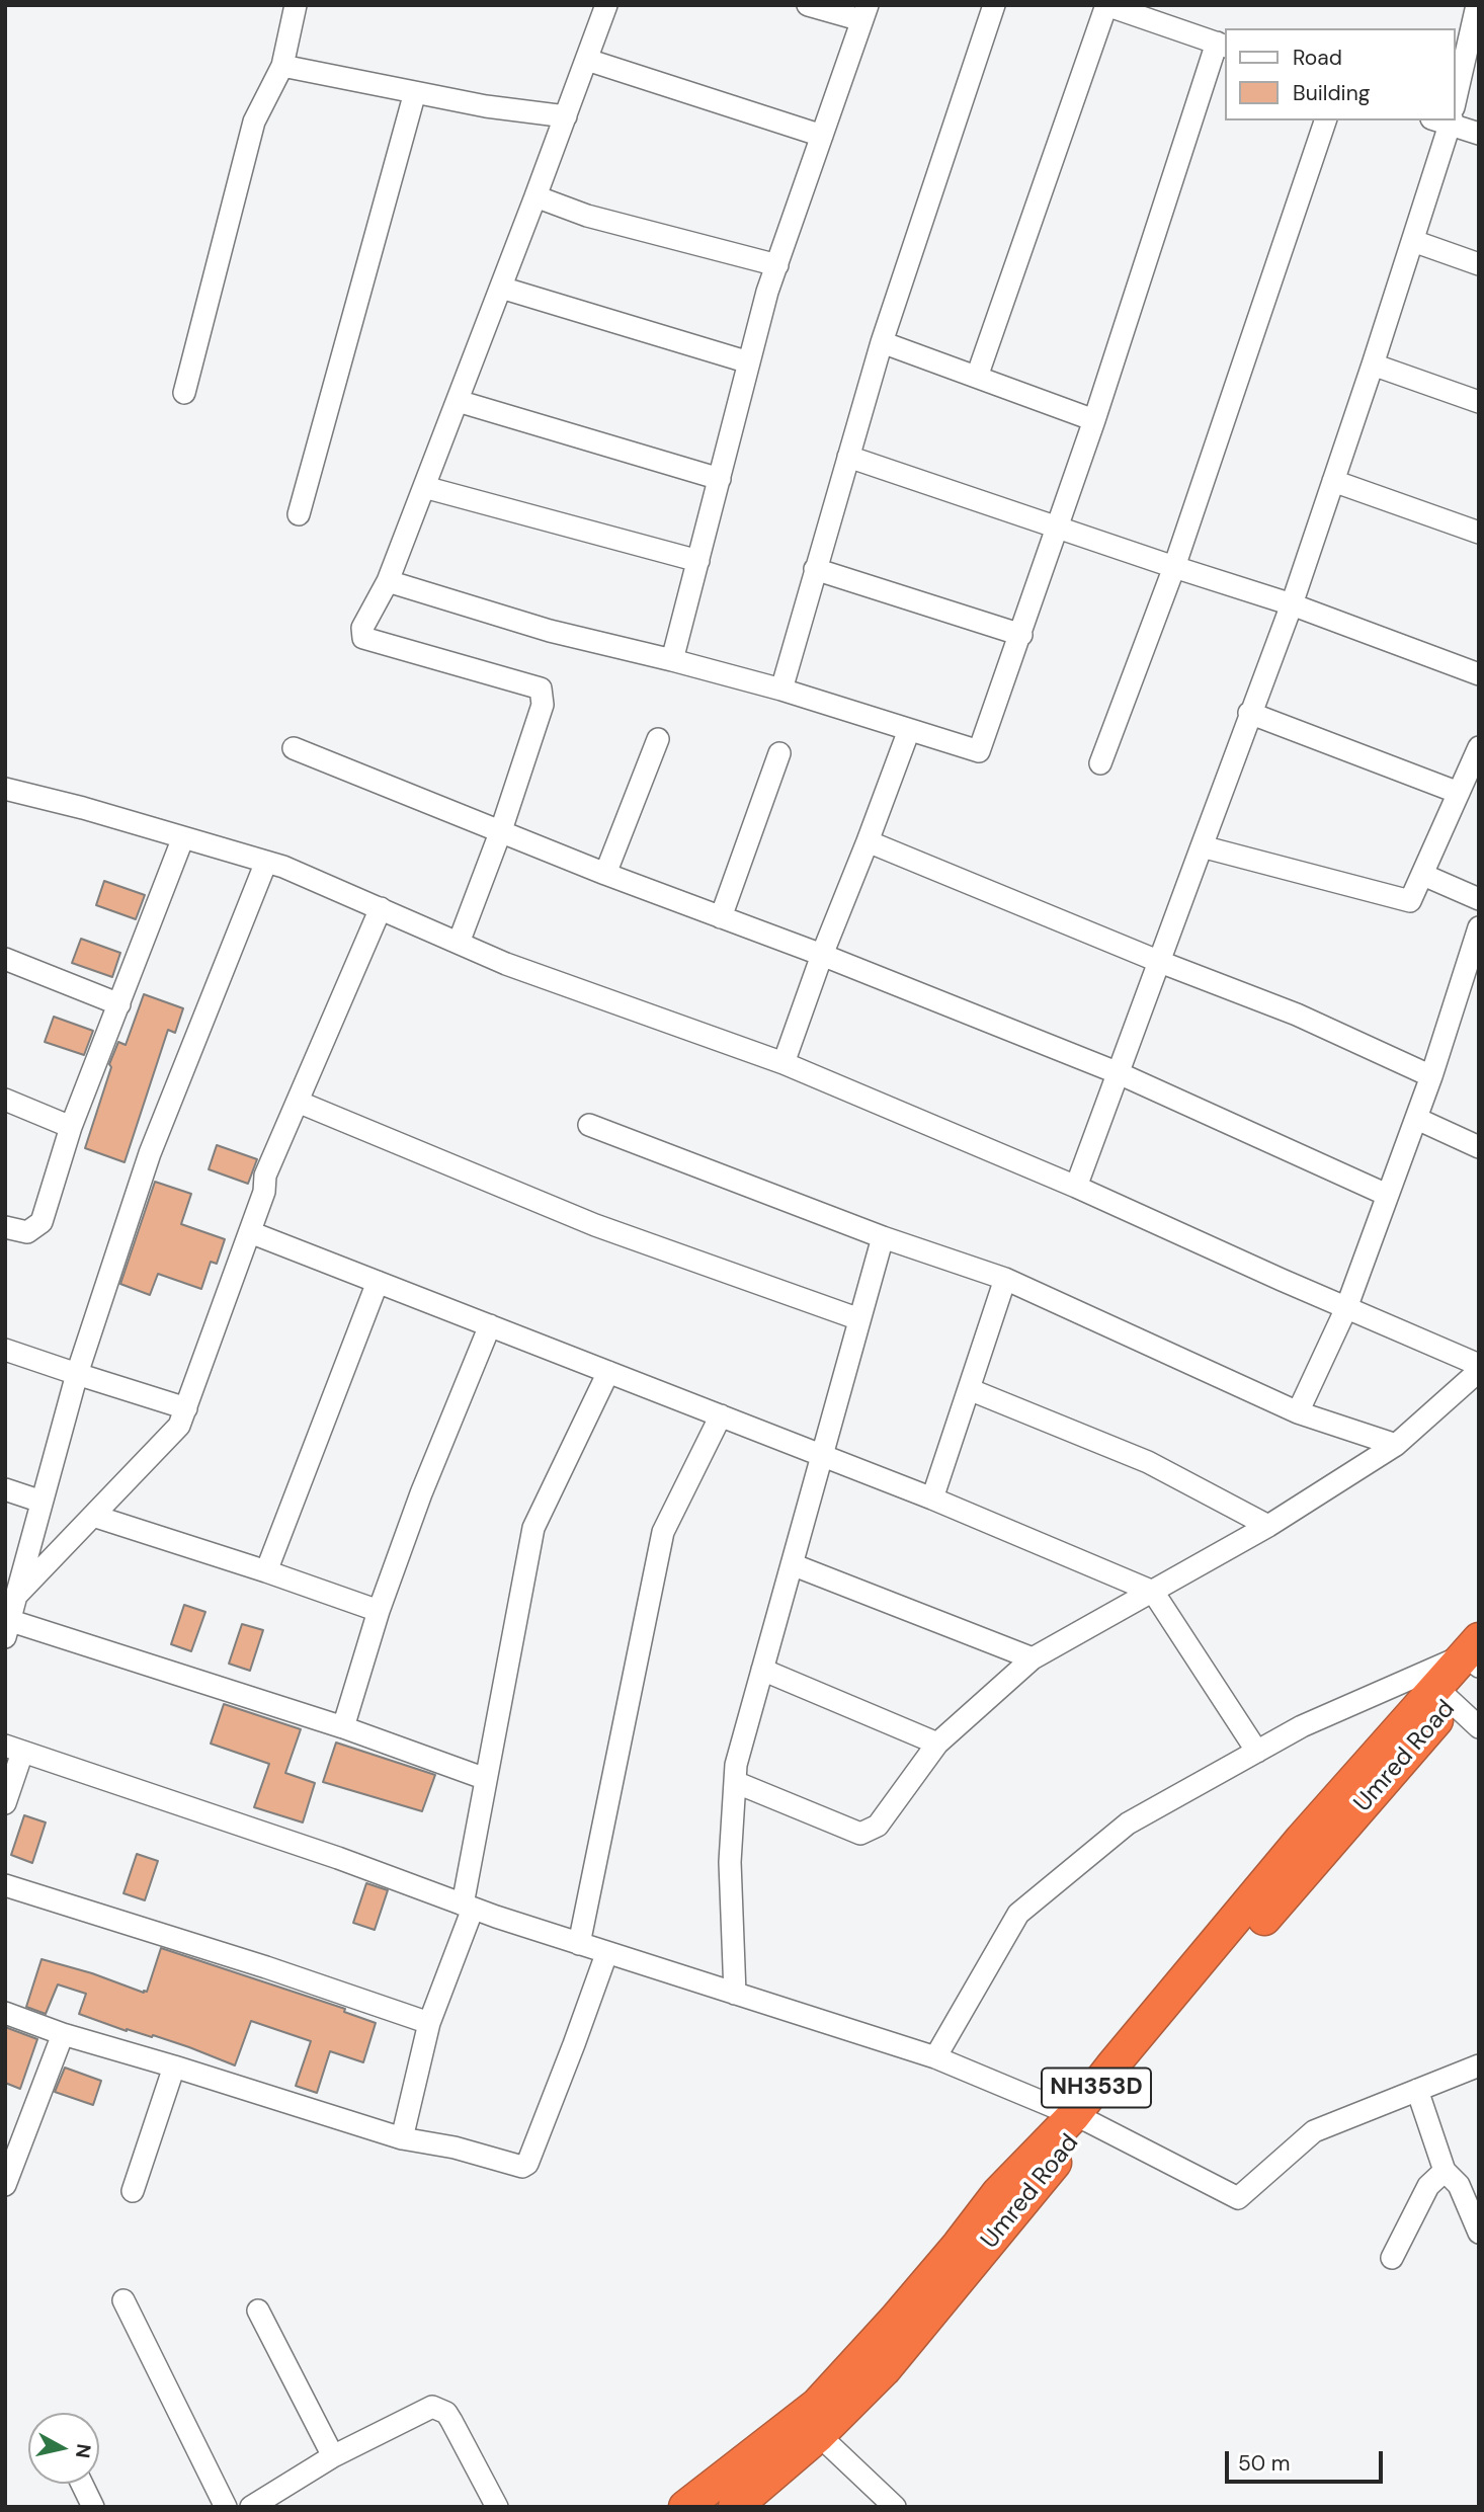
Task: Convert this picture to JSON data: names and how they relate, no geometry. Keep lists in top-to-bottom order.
{
  "streets": {
    "highway": ["Umred Road", "NH353D"]
  },
  "crossings": [
    ["Umred Road", "NH353D"]
  ],
  "legend": ["Road", "Building"],
  "scale_bar": "50 m",
  "north": "right"
}
